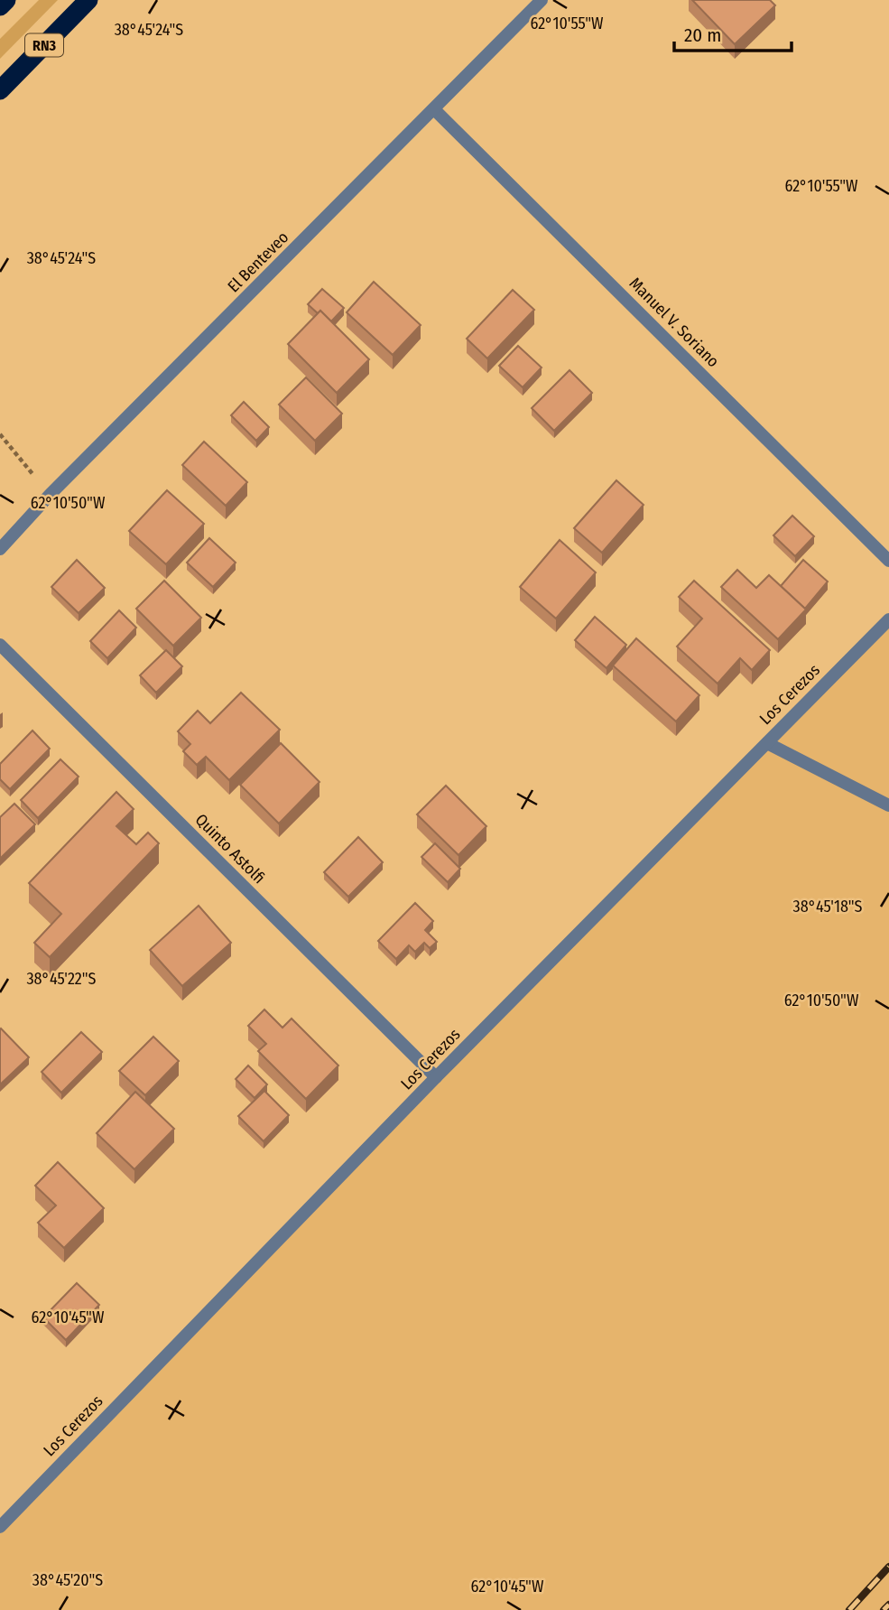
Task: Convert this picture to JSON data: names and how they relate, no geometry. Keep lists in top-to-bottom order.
{
  "streets": {
    "highway": ["RN3"],
    "street": [
      "El Benteveo",
      "Manuel V. Soriano",
      "Los Cerezos",
      "Quinto Astolfi"
    ]
  },
  "crossings": [
    ["El Benteveo", "Manuel V. Soriano"],
    ["Los Cerezos", "Quinto Astolfi"]
  ],
  "scale_bar": "20 m",
  "coordinates": [
    "62°10'55\"W",
    "38°45'24\"S",
    "62°10'50\"W",
    "38°45'18\"S",
    "38°45'22\"S",
    "62°10'45\"W",
    "38°45'20\"S"
  ]
}
